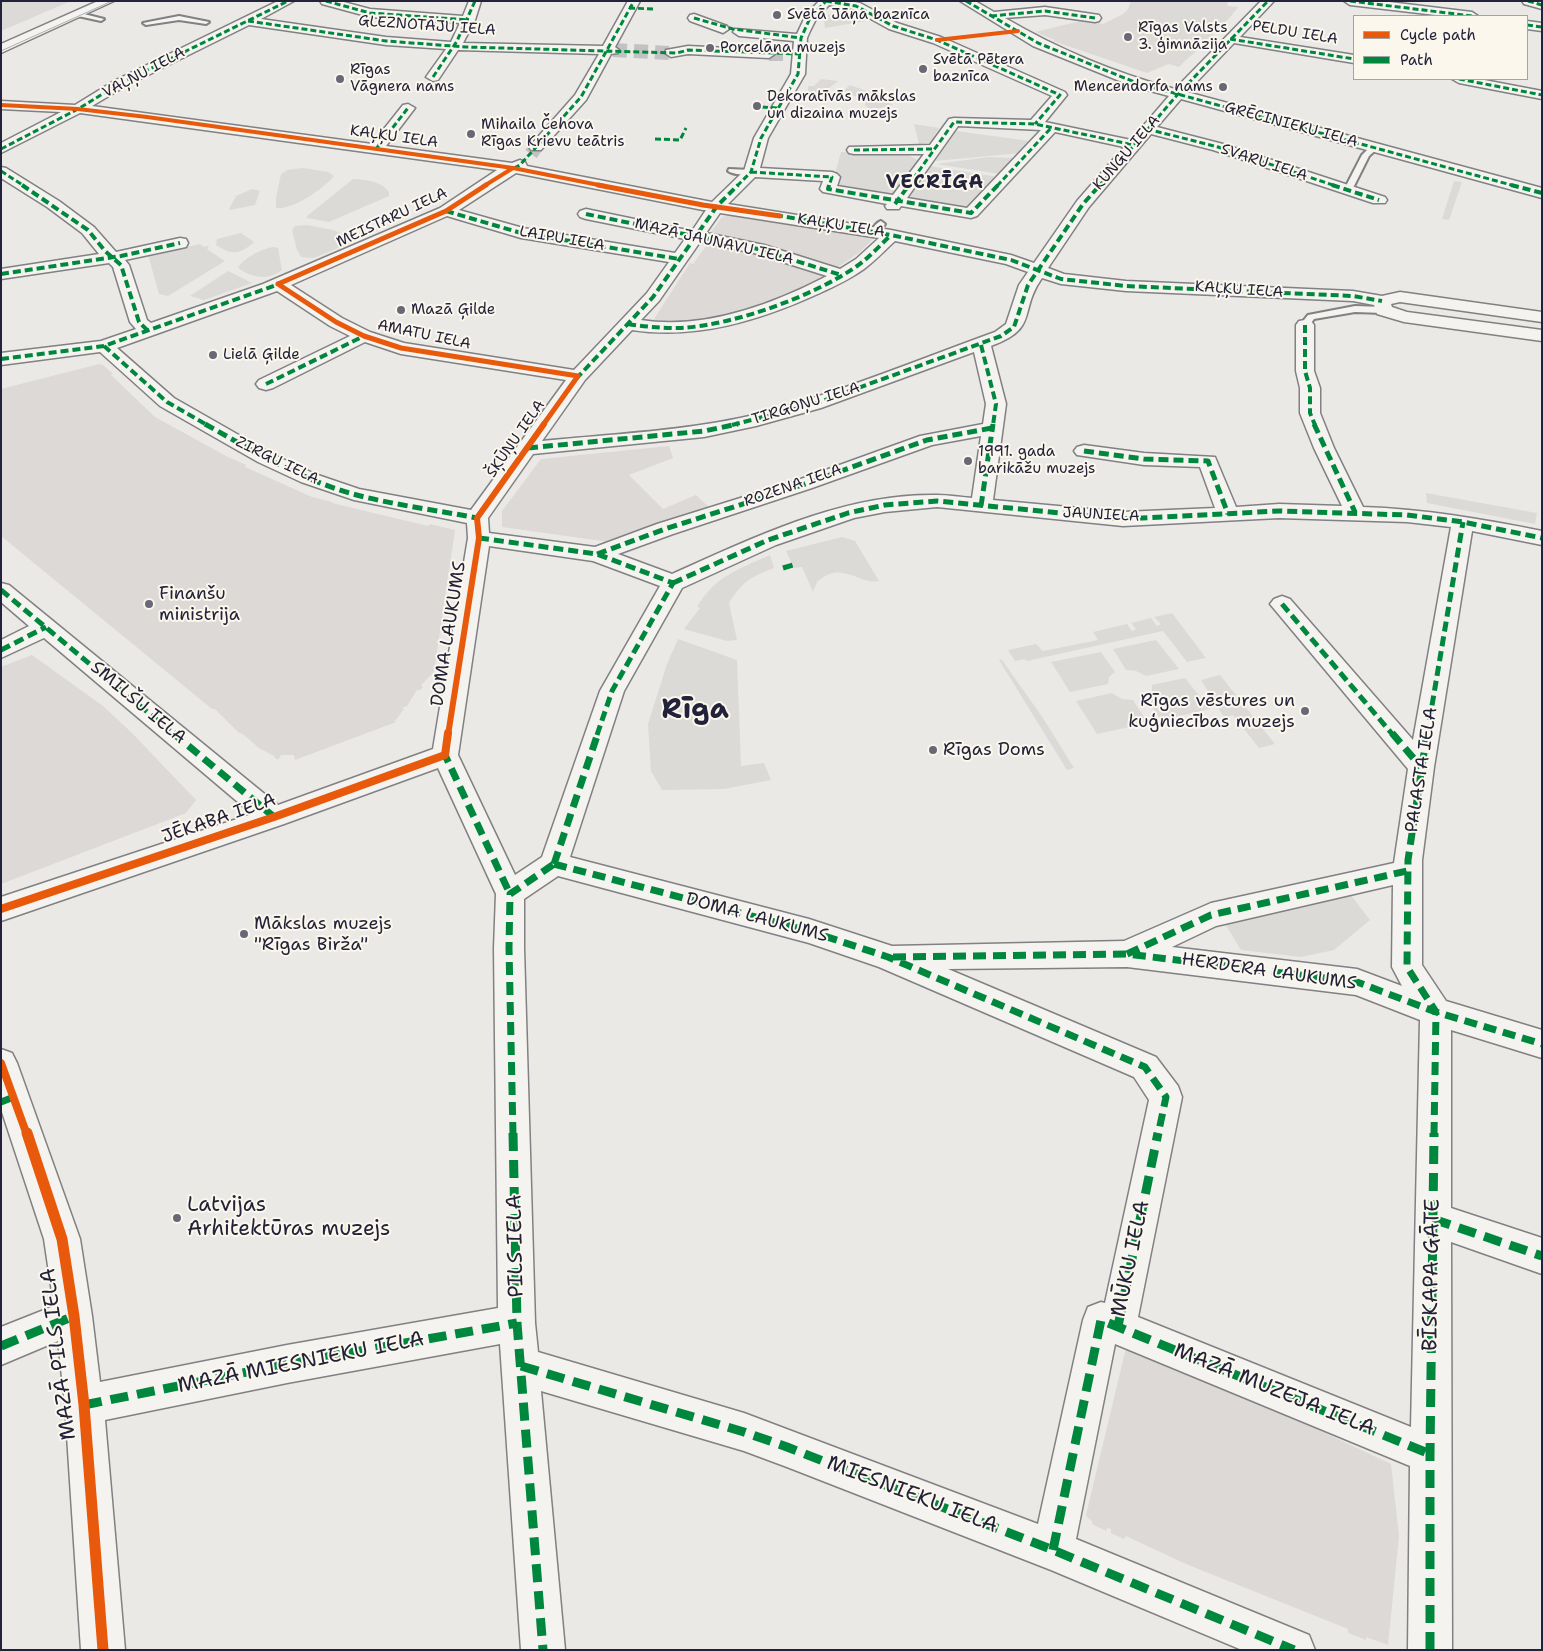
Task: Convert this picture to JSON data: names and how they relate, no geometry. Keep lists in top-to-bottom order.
{
  "streets": {
    "street": [
      "GLEZNOTĀJU IELA",
      "PELDU IELA",
      "VAĻŅU IELA",
      "GRĒCINIEKU IELA",
      "KAĻĶU IELA",
      "KUNGU IELA",
      "SVARU IELA",
      "MEISTARU IELA",
      "LAIPU IELA",
      "MAZĀ JAUNAVU IELA",
      "AMATU IELA",
      "TIRGOŅU IELA",
      "ŠĶŪŅU IELA",
      "ZIRGU IELA",
      "ROZENA IELA",
      "JAUNIELA",
      "DOMA LAUKUMS",
      "SMILŠU IELA",
      "PALASTA IELA",
      "JĒKABA IELA",
      "HERDERA LAUKUMS",
      "PILS IELA",
      "MŪKU IELA",
      "BĪSKAPA GĀTE",
      "MAZĀ PILS IELA",
      "MAZĀ MIESNIEKU IELA",
      "MAZĀ MUZEJA IELA",
      "MIESNIEKU IELA"
    ]
  },
  "crossings": [
    ["GLEZNOTĀJU IELA", "VAĻŅU IELA"],
    ["GLEZNOTĀJU IELA", "MEISTARU IELA"],
    ["PELDU IELA", "KUNGU IELA"],
    ["VAĻŅU IELA", "KAĻĶU IELA"],
    ["GRĒCINIEKU IELA", "KUNGU IELA"],
    ["KAĻĶU IELA", "KUNGU IELA"],
    ["KAĻĶU IELA", "MEISTARU IELA"],
    ["KAĻĶU IELA", "TIRGOŅU IELA"],
    ["KAĻĶU IELA", "ŠĶŪŅU IELA"],
    ["KUNGU IELA", "SVARU IELA"],
    ["KUNGU IELA", "TIRGOŅU IELA"],
    ["MEISTARU IELA", "LAIPU IELA"],
    ["MEISTARU IELA", "AMATU IELA"],
    ["MEISTARU IELA", "ZIRGU IELA"],
    ["LAIPU IELA", "ŠĶŪŅU IELA"],
    ["MAZĀ JAUNAVU IELA", "ŠĶŪŅU IELA"],
    ["AMATU IELA", "ŠĶŪŅU IELA"],
    ["TIRGOŅU IELA", "ŠĶŪŅU IELA"],
    ["ŠĶŪŅU IELA", "ZIRGU IELA"],
    ["ŠĶŪŅU IELA", "DOMA LAUKUMS"],
    ["ZIRGU IELA", "DOMA LAUKUMS"],
    ["JAUNIELA", "PALASTA IELA"],
    ["DOMA LAUKUMS", "JĒKABA IELA"],
    ["DOMA LAUKUMS", "HERDERA LAUKUMS"],
    ["DOMA LAUKUMS", "MŪKU IELA"],
    ["SMILŠU IELA", "JĒKABA IELA"],
    ["PALASTA IELA", "HERDERA LAUKUMS"],
    ["PALASTA IELA", "BĪSKAPA GĀTE"],
    ["HERDERA LAUKUMS", "BĪSKAPA GĀTE"],
    ["PILS IELA", "MAZĀ MIESNIEKU IELA"],
    ["PILS IELA", "MIESNIEKU IELA"],
    ["MŪKU IELA", "MAZĀ MUZEJA IELA"],
    ["MŪKU IELA", "MIESNIEKU IELA"],
    ["BĪSKAPA GĀTE", "MAZĀ MUZEJA IELA"],
    ["MAZĀ PILS IELA", "MAZĀ MIESNIEKU IELA"]
  ],
  "districts": ["VECRĪGA", "Rīga"],
  "places": [
    "Svētā Jāņa baznīca",
    "Rīgas Valsts 3. ģimnāzija",
    "Porcelāna muzejs",
    "Svētā Pētera baznīca",
    "Rīgas Vāgnera nams",
    "Mencendorfa nams",
    "Dekoratīvās mākslas un dizaina muzejs",
    "Mihaila Čehova Rīgas Krievu teātris",
    "Mazā Ģilde",
    "Lielā Ģilde",
    "1991. gada barikāžu muzejs",
    "Finanšu ministrija",
    "Rīgas vēstures un kuģniecības muzejs",
    "Rīgas Doms",
    "Mākslas muzejs \"Rīgas Birža\"",
    "Latvijas Arhitektūras muzejs"
  ],
  "legend": ["Cycle path", "Path"]
}
